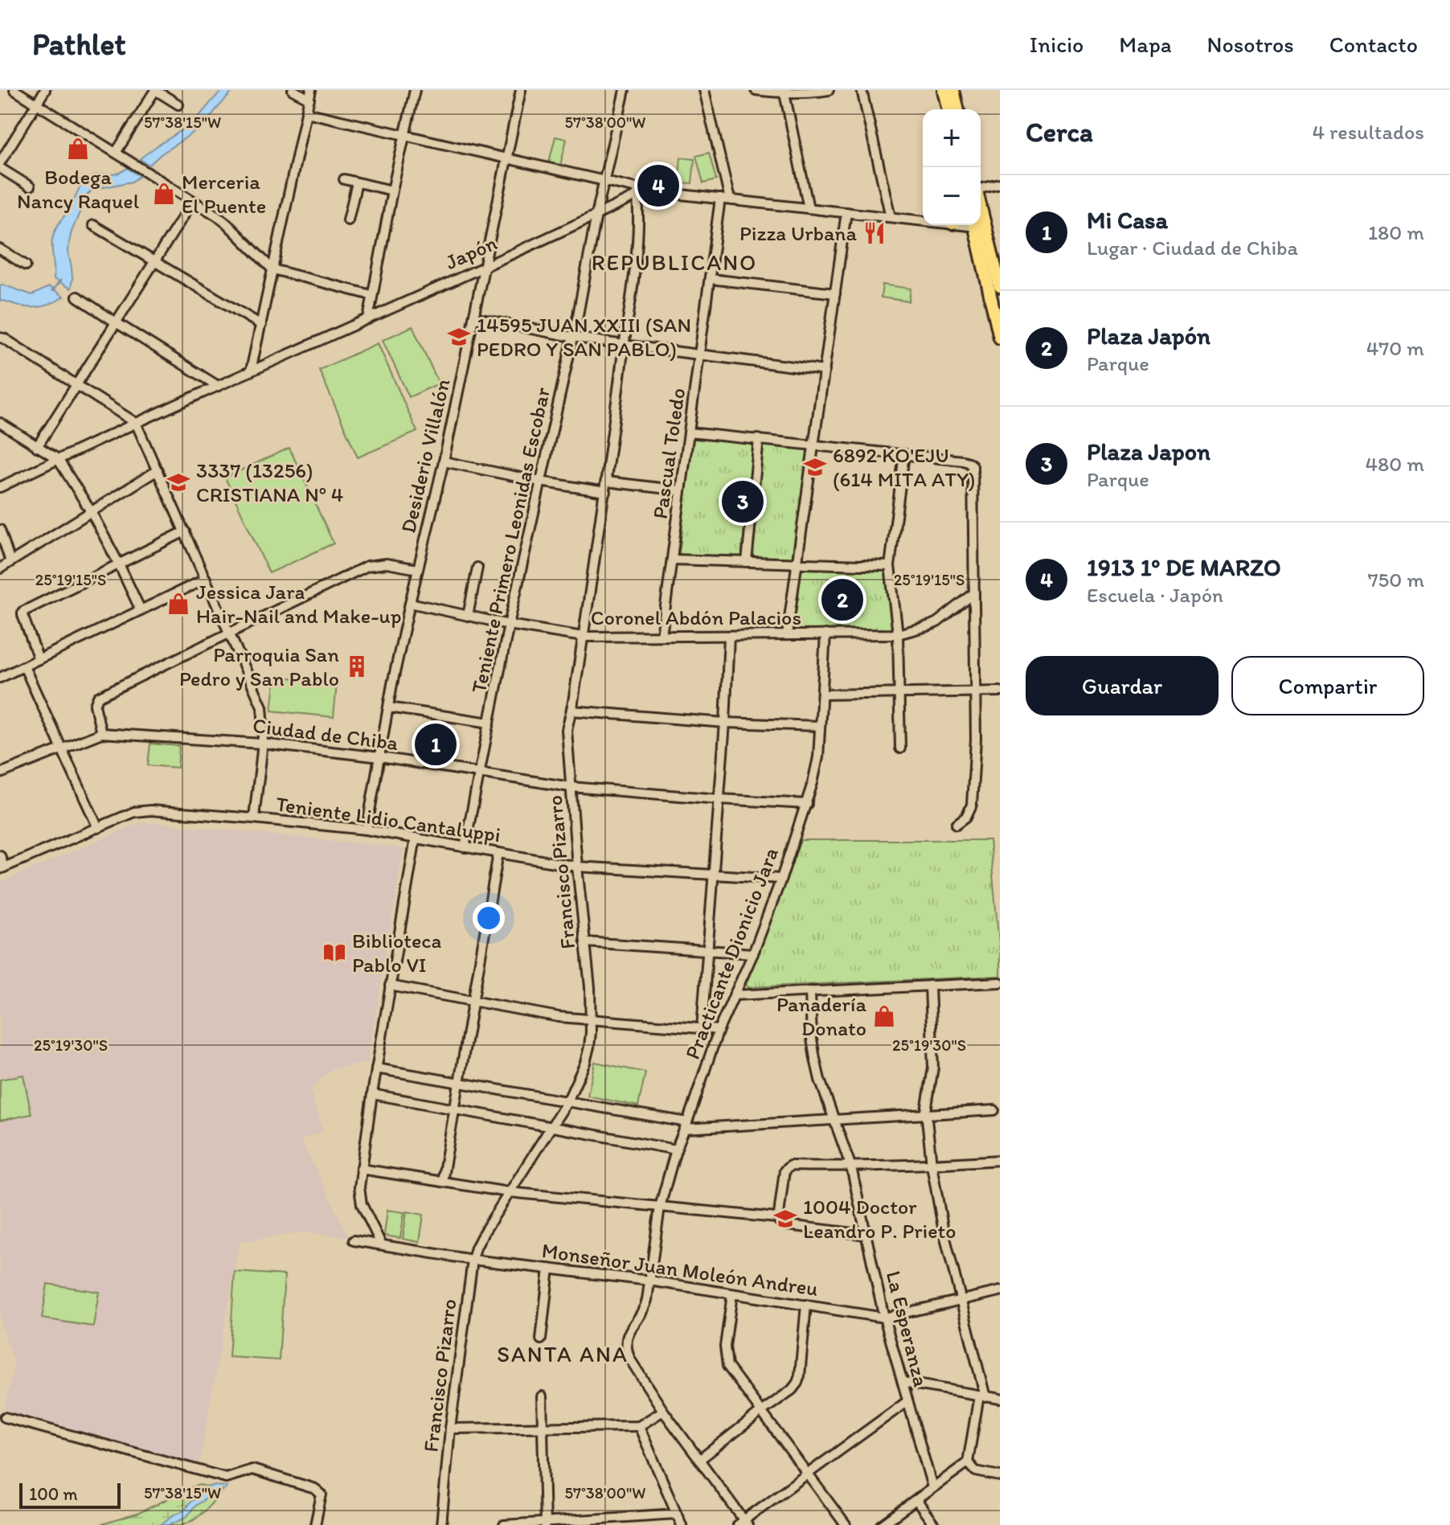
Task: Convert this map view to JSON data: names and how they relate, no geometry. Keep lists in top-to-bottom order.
{
  "streets": {
    "street": [
      "Japón",
      "Pascual Toledo",
      "Desiderio Villalón",
      "Teniente Primero Leonidas Escobar",
      "Coronel Abdón Palacios",
      "Ciudad de Chiba",
      "Teniente Lidio Cantaluppi",
      "Francisco Pizarro",
      "Practicante Dionicio Jara",
      "Monseñor Juan Moleón Andreu",
      "La Esperanza"
    ]
  },
  "crossings": [
    ["Japón", "Desiderio Villalón"],
    ["Japón", "Teniente Primero Leonidas Escobar"],
    ["Japón", "Francisco Pizarro"],
    ["Pascual Toledo", "Coronel Abdón Palacios"],
    ["Desiderio Villalón", "Coronel Abdón Palacios"],
    ["Desiderio Villalón", "Ciudad de Chiba"],
    ["Desiderio Villalón", "Teniente Lidio Cantaluppi"],
    ["Teniente Primero Leonidas Escobar", "Coronel Abdón Palacios"],
    ["Teniente Primero Leonidas Escobar", "Ciudad de Chiba"],
    ["Teniente Primero Leonidas Escobar", "Teniente Lidio Cantaluppi"],
    ["Coronel Abdón Palacios", "Francisco Pizarro"],
    ["Coronel Abdón Palacios", "Practicante Dionicio Jara"],
    ["Ciudad de Chiba", "Francisco Pizarro"],
    ["Ciudad de Chiba", "Practicante Dionicio Jara"],
    ["Teniente Lidio Cantaluppi", "Francisco Pizarro"],
    ["Teniente Lidio Cantaluppi", "Practicante Dionicio Jara"],
    ["Francisco Pizarro", "Monseñor Juan Moleón Andreu"],
    ["Practicante Dionicio Jara", "Monseñor Juan Moleón Andreu"],
    ["Monseñor Juan Moleón Andreu", "La Esperanza"]
  ],
  "districts": ["REPUBLICANO", "SANTA ANA"],
  "places": {
    "shop": [
      "Bodega Nancy Raquel",
      "Merceria El Puente",
      "Jessica Jara Hair-Nail and Make-up",
      "Panadería Donato"
    ],
    "restaurant": ["Pizza Urbana"],
    "school or university": [
      "14595 JUAN XXIII (SAN PEDRO Y SAN PABLO)",
      "6892 KO'EJU (614 MITA ATY)",
      "3337 (13256) CRISTIANA Nº 4",
      "1004 Doctor Leandro P. Prieto"
    ],
    "building": ["Parroquia San Pedro y San Pablo"],
    "library": ["Biblioteca Pablo VI"]
  },
  "scale_bar": "100 m",
  "page": {
    "header": "Pathlet",
    "nav": [
      "Inicio",
      "Mapa",
      "Nosotros",
      "Contacto"
    ],
    "heading": ["Cerca", "4 resultados"],
    "map_buttons": ["+", "−"],
    "pins": [
      "4",
      "3",
      "2",
      "1"
    ],
    "list": [
      {
        "mark": "1",
        "name": "Mi Casa",
        "note": "Lugar · Ciudad de Chiba",
        "value": "180 m"
      },
      {
        "mark": "2",
        "name": "Plaza Japón",
        "note": "Parque",
        "value": "470 m"
      },
      {
        "mark": "3",
        "name": "Plaza Japon",
        "note": "Parque",
        "value": "480 m"
      },
      {
        "mark": "4",
        "name": "1913 1º DE MARZO",
        "note": "Escuela · Japón",
        "value": "750 m"
      }
    ],
    "buttons": ["Guardar", "Compartir"],
    "scale": "100 m"
  },
  "coordinates": [
    "57°38'15\"W",
    "57°38'00\"W",
    "25°19'15\"S",
    "25°19'30\"S"
  ]
}
